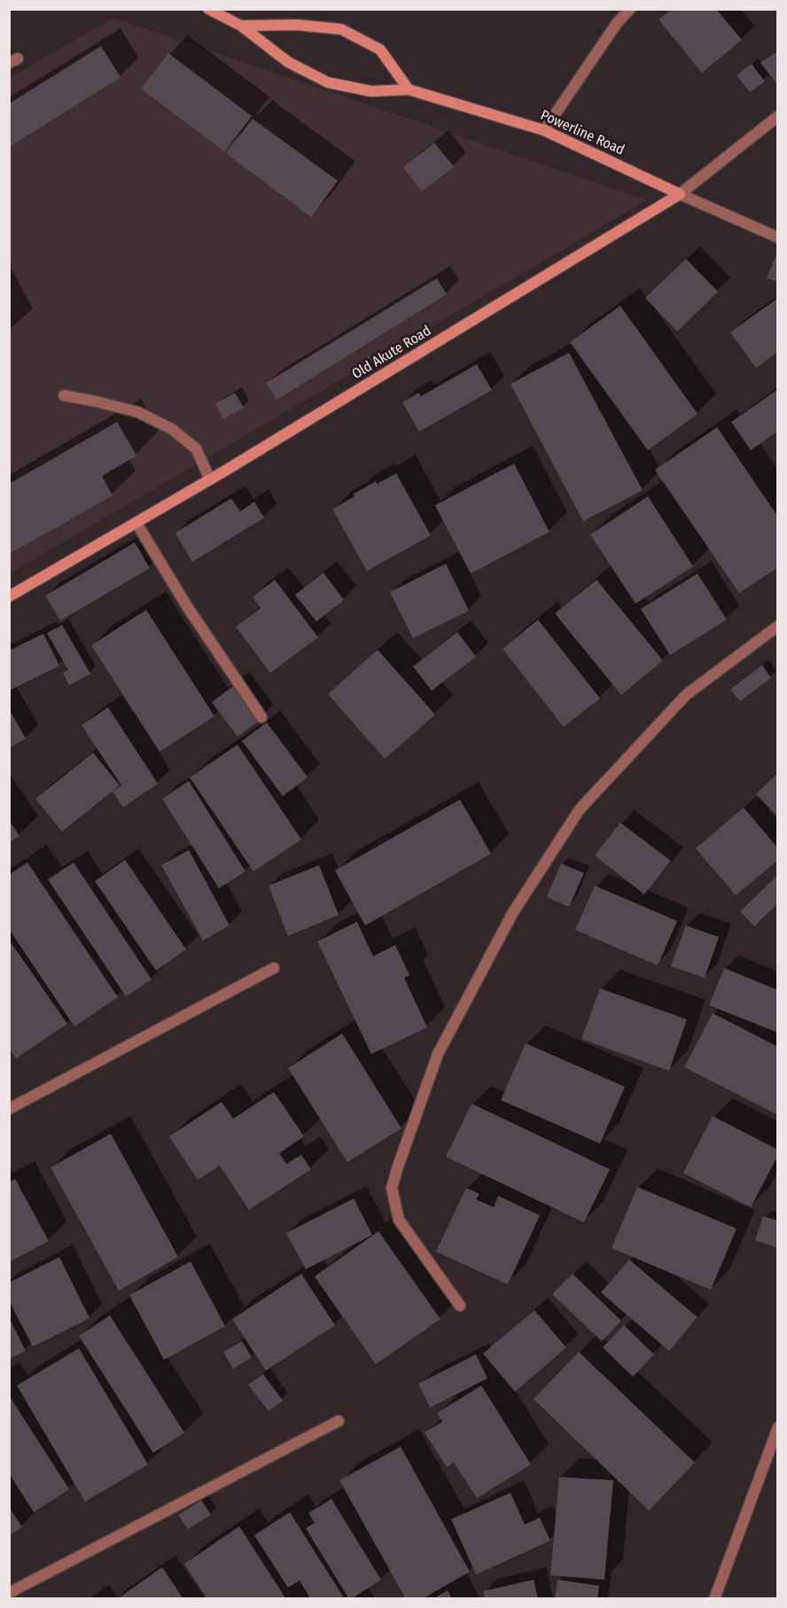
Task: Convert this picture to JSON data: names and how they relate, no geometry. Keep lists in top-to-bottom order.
{
  "streets": {
    "street": ["Powerline Road", "Old Akute Road"]
  },
  "crossings": [
    ["Powerline Road", "Old Akute Road"]
  ]
}
